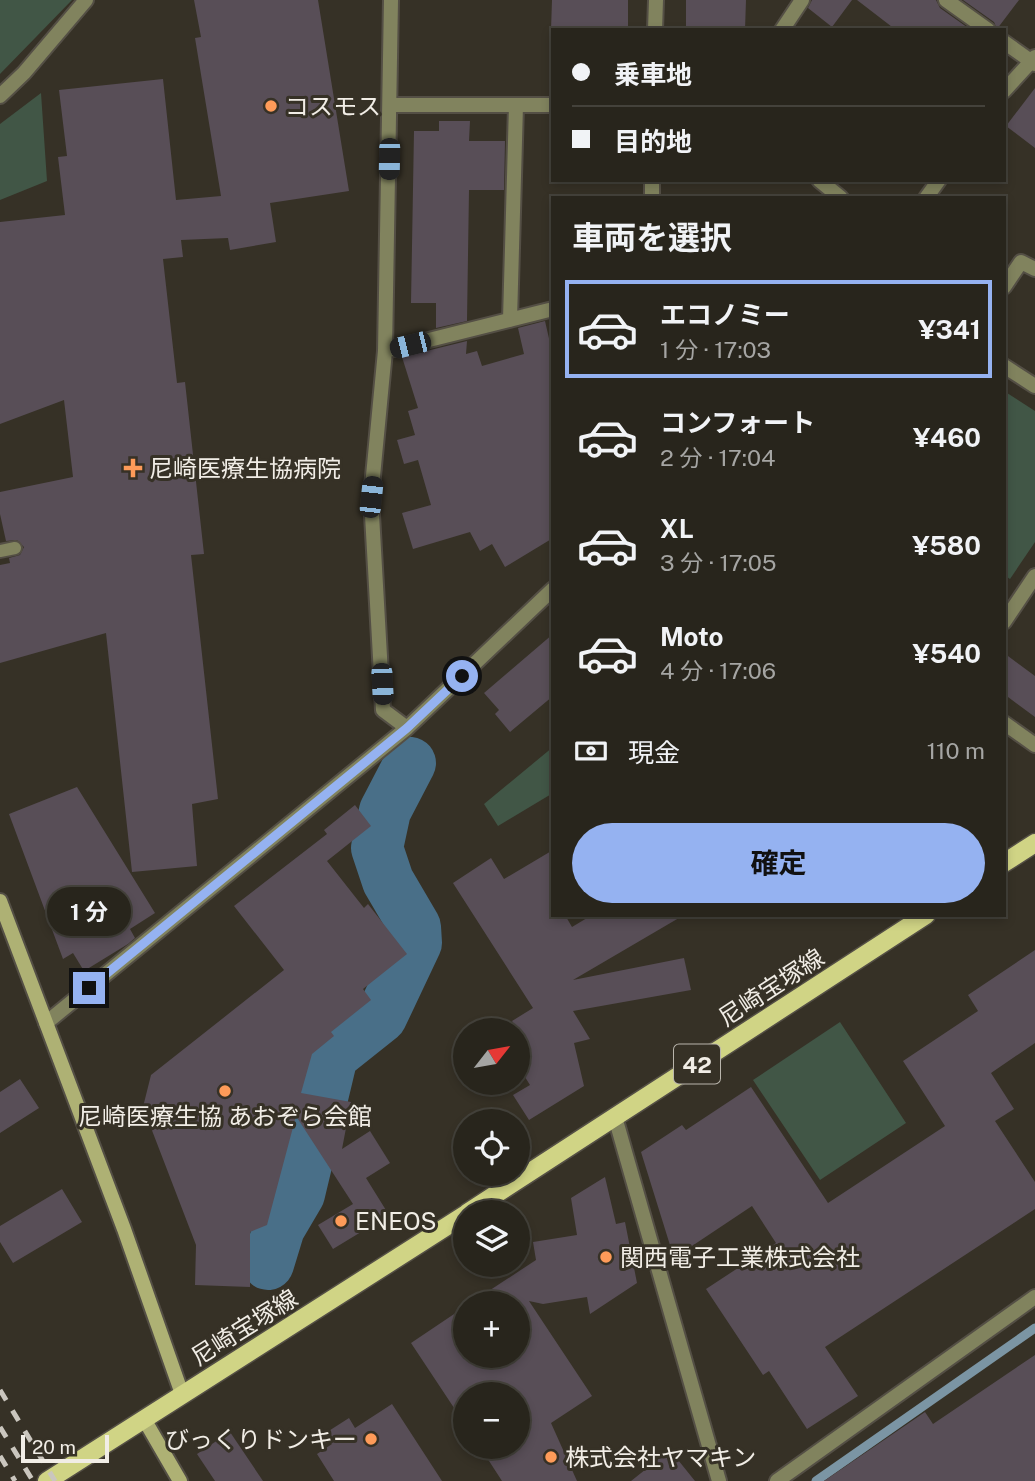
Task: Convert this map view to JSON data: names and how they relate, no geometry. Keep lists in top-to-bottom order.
{
  "streets": {
    "main road": ["尼崎宝塚線", "42"]
  },
  "places": {
    "other": [
      "コスモス",
      "尼崎医療生協 あおぞら会館",
      "ENEOS",
      "関西電子工業株式会社",
      "びっくりドンキー",
      "株式会社ヤマキン"
    ],
    "health": ["尼崎医療生協病院"]
  },
  "scale_bar": "20 m",
  "north": "top right",
  "page": {
    "banner": ["乗車地", "目的地"],
    "heading": "車両を選択",
    "list": [
      {
        "name": "エコノミー",
        "note": "1 分 · 17:03",
        "value": "¥341"
      },
      {
        "name": "コンフォート",
        "note": "2 分 · 17:04",
        "value": "¥460"
      },
      {
        "name": "XL",
        "note": "3 分 · 17:05",
        "value": "¥580"
      },
      {
        "name": "Moto",
        "note": "4 分 · 17:06",
        "value": "¥540"
      }
    ],
    "pay": ["現金", "110 m"],
    "buttons": "確定",
    "bubble": "1 分",
    "map_buttons": ["+", "−"],
    "scale": "20 m"
  }
}
